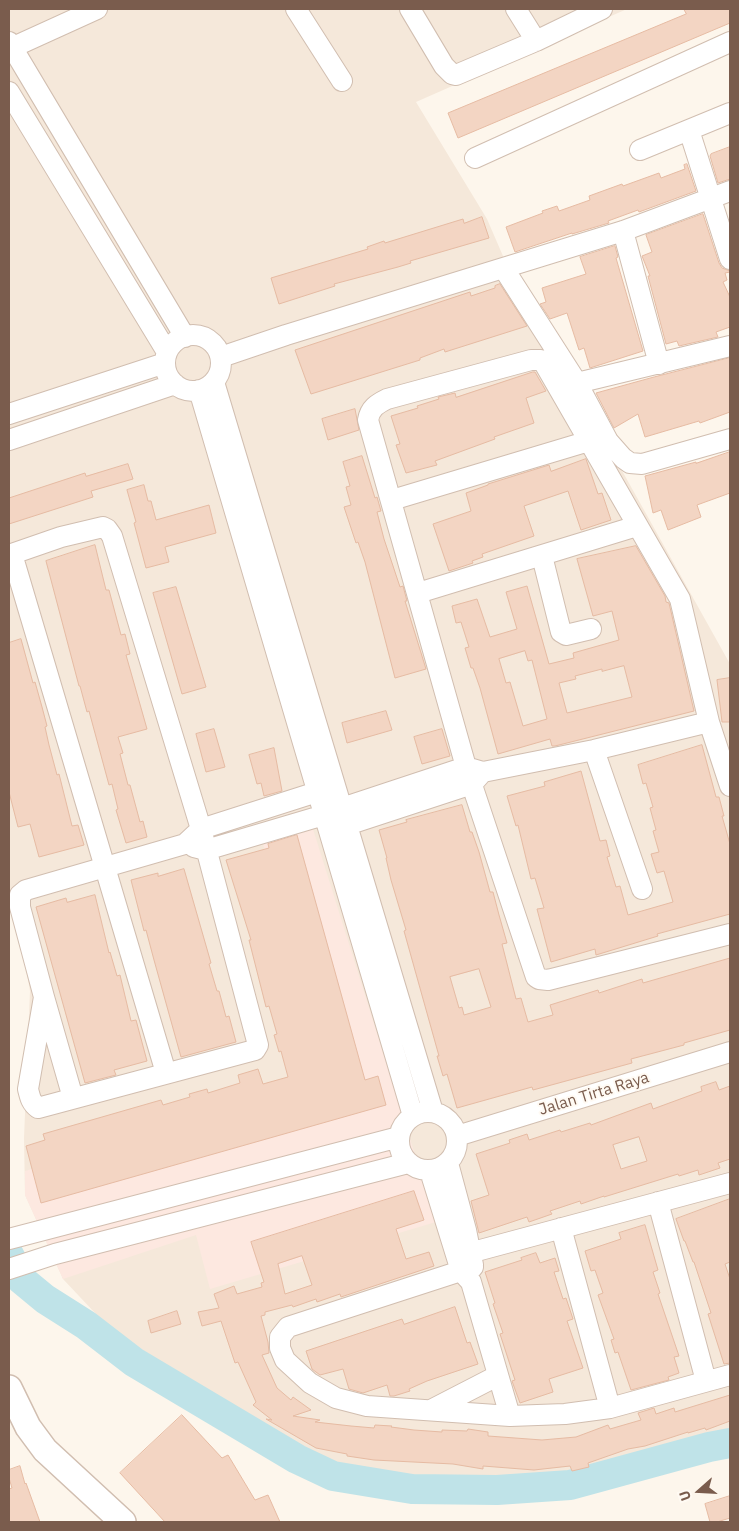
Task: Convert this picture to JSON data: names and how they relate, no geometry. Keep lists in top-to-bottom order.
{
  "streets": {
    "street": ["Jalan Tirta Raya"]
  },
  "north": "left"
}
